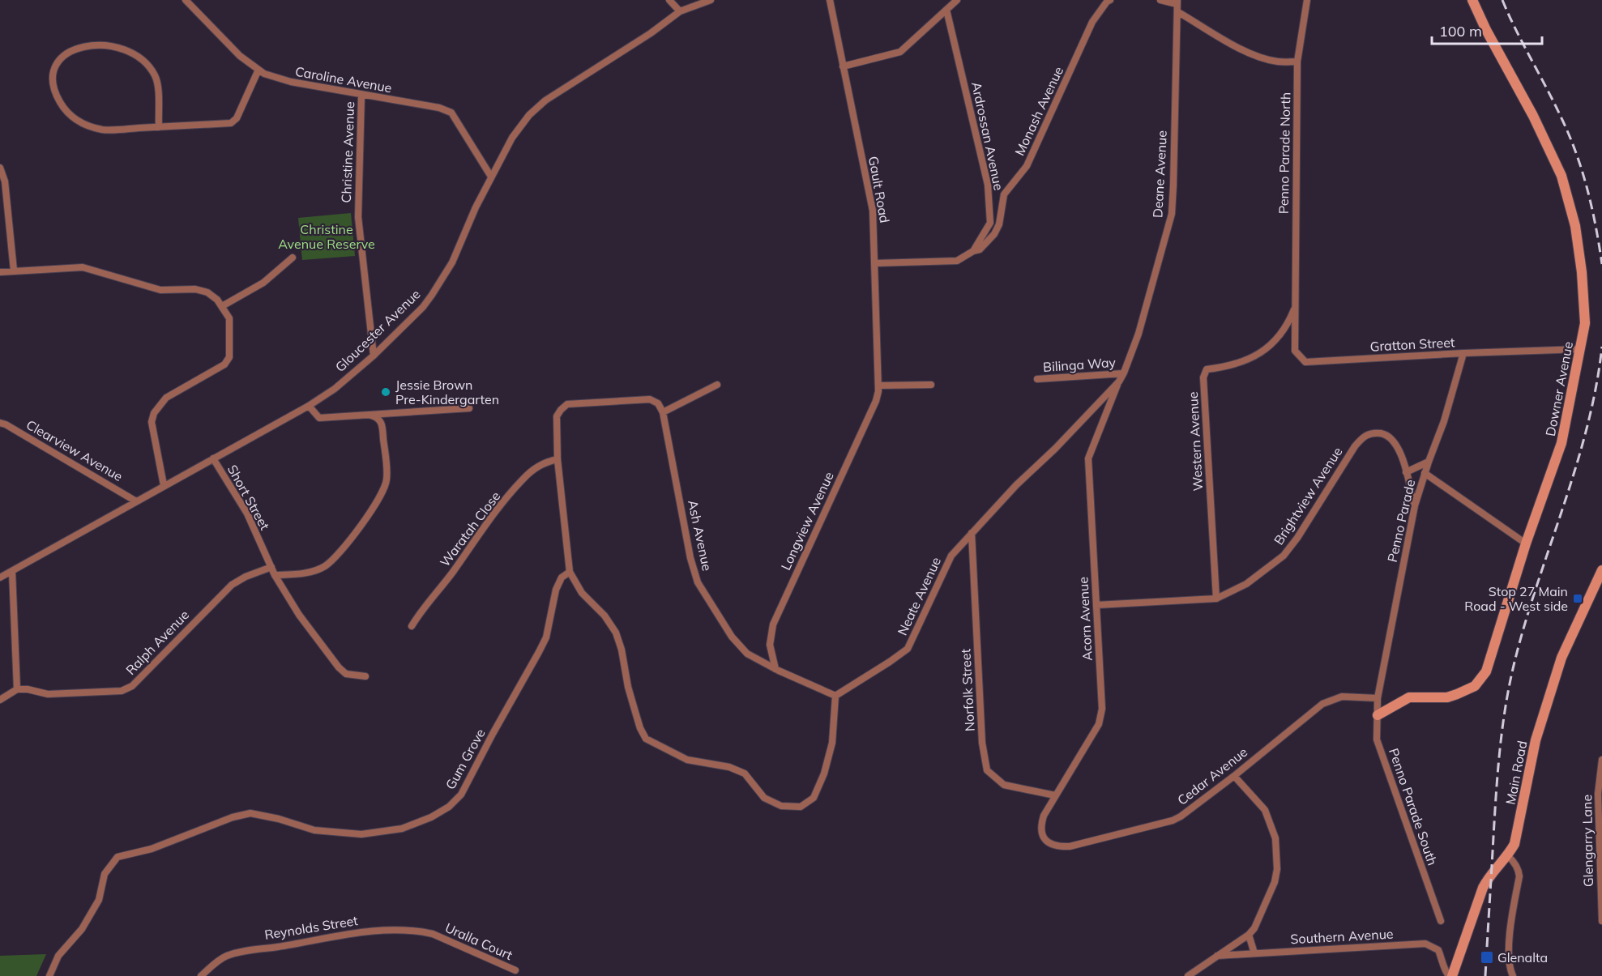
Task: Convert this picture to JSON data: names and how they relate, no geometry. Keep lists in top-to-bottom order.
{
  "streets": {
    "street": [
      "Caroline Avenue",
      "Monash Avenue",
      "Ardrossan Avenue",
      "Christine Avenue",
      "Penno Parade North",
      "Deane Avenue",
      "Gault Road",
      "Gloucester Avenue",
      "Gratton Street",
      "Bilinga Way",
      "Downer Avenue",
      "Western Avenue",
      "Clearview Avenue",
      "Brightview Avenue",
      "Short Street",
      "Longview Avenue",
      "Penno Parade",
      "Waratah Close",
      "Ash Avenue",
      "Neate Avenue",
      "Acorn Avenue",
      "Ralph Avenue",
      "Norfolk Street",
      "Gum Grove",
      "Main Road",
      "Cedar Avenue",
      "Penno Parade South",
      "Glengarry Lane",
      "Reynolds Street",
      "Southern Avenue",
      "Uralla Court"
    ]
  },
  "crossings": [
    ["Caroline Avenue", "Christine Avenue"],
    ["Caroline Avenue", "Gloucester Avenue"],
    ["Monash Avenue", "Ardrossan Avenue"],
    ["Christine Avenue", "Gloucester Avenue"],
    ["Penno Parade North", "Gratton Street"],
    ["Penno Parade North", "Western Avenue"],
    ["Deane Avenue", "Bilinga Way"],
    ["Deane Avenue", "Neate Avenue"],
    ["Gault Road", "Longview Avenue"],
    ["Gloucester Avenue", "Clearview Avenue"],
    ["Gloucester Avenue", "Short Street"],
    ["Gratton Street", "Downer Avenue"],
    ["Gratton Street", "Western Avenue"],
    ["Gratton Street", "Penno Parade"],
    ["Bilinga Way", "Neate Avenue"],
    ["Downer Avenue", "Penno Parade South"],
    ["Western Avenue", "Brightview Avenue"],
    ["Brightview Avenue", "Penno Parade"],
    ["Brightview Avenue", "Acorn Avenue"],
    ["Short Street", "Ralph Avenue"],
    ["Longview Avenue", "Ash Avenue"],
    ["Penno Parade", "Cedar Avenue"],
    ["Penno Parade", "Penno Parade South"],
    ["Ash Avenue", "Neate Avenue"],
    ["Neate Avenue", "Acorn Avenue"],
    ["Neate Avenue", "Norfolk Street"],
    ["Acorn Avenue", "Norfolk Street"],
    ["Acorn Avenue", "Cedar Avenue"],
    ["Main Road", "Southern Avenue"],
    ["Cedar Avenue", "Penno Parade South"],
    ["Reynolds Street", "Uralla Court"]
  ],
  "parks": ["Christine Avenue Reserve"],
  "places": {
    "other": ["Jessie Brown Pre-Kindergarten"],
    "transit": ["Stop 27 Main Road - West side", "Glenalta"]
  },
  "scale_bar": "100 m"
}
